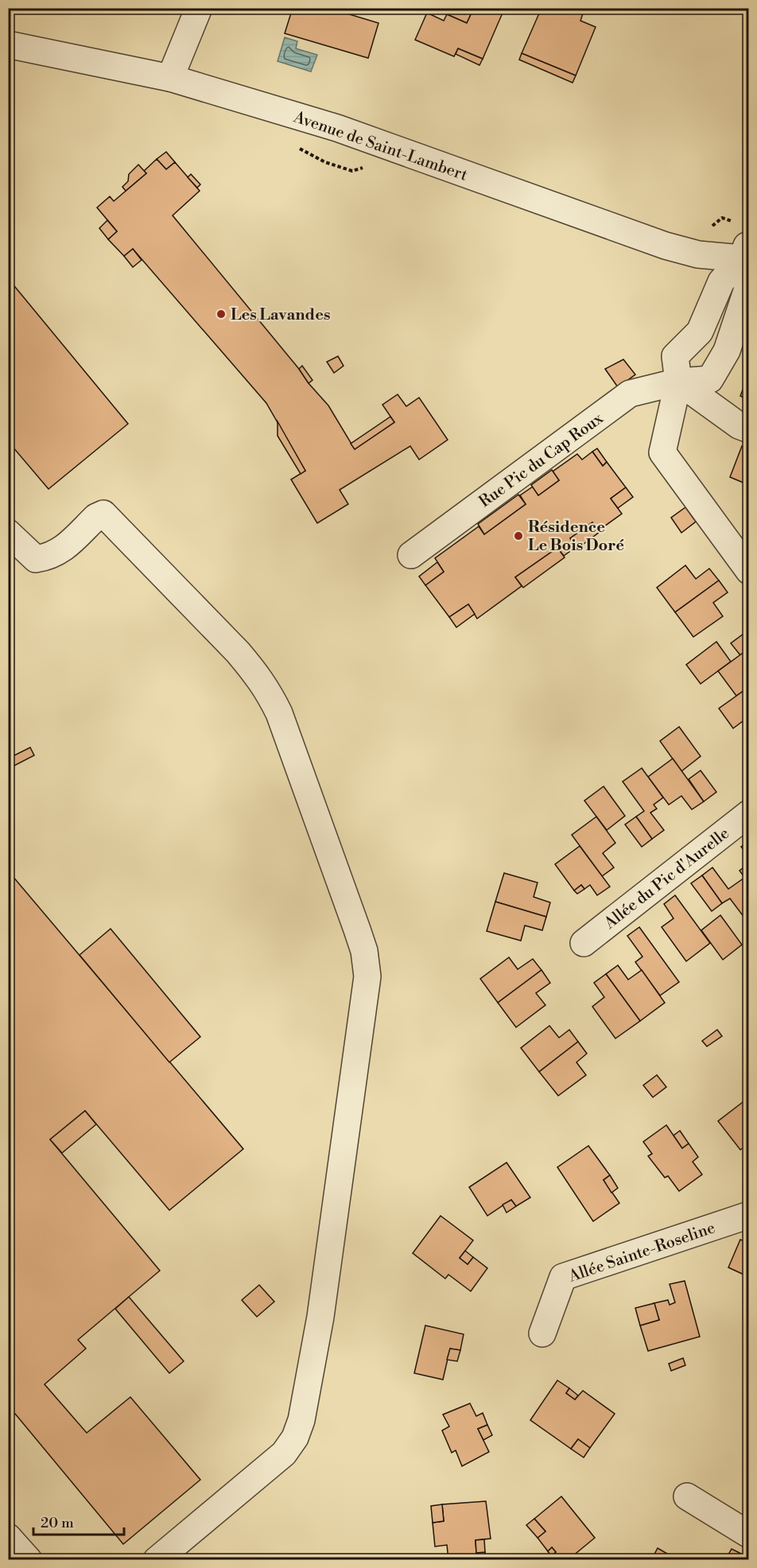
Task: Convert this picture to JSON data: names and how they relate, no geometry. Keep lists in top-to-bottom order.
{
  "streets": {
    "street": [
      "Avenue de Saint-Lambert",
      "Rue Pic du Cap Roux",
      "Allée du Pic d'Aurelle",
      "Allée Sainte-Roseline"
    ]
  },
  "places": ["Les Lavandes", "Résidence Le Bois Doré"],
  "scale_bar": "20 m"
}
